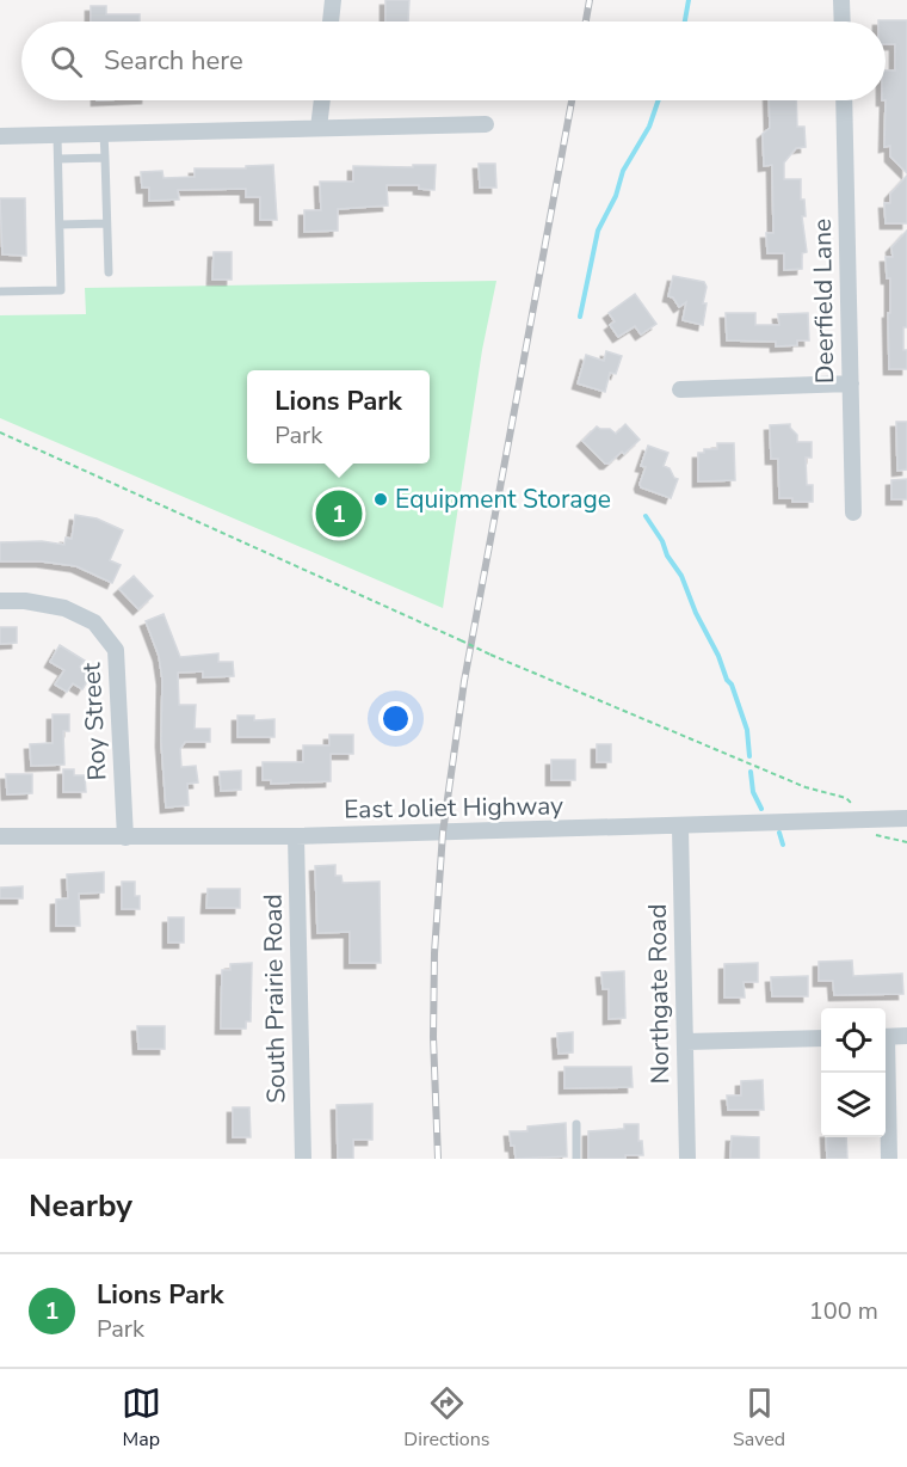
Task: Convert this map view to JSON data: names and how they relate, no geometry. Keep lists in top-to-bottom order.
{
  "streets": {
    "street": [
      "Deerfield Lane",
      "Roy Street",
      "East Joliet Highway",
      "Northgate Road",
      "South Prairie Road"
    ]
  },
  "crossings": [
    ["Roy Street", "East Joliet Highway"],
    ["East Joliet Highway", "Northgate Road"],
    ["East Joliet Highway", "South Prairie Road"]
  ],
  "places": ["Equipment Storage"],
  "page": {
    "search": "Search here",
    "popup": ["Lions Park", "Park"],
    "pins": "1",
    "heading": "Nearby",
    "list": [
      {
        "mark": "1",
        "name": "Lions Park",
        "note": "Park",
        "value": "100 m"
      }
    ],
    "nav": ["Map", "Directions", "Saved"]
  }
}
